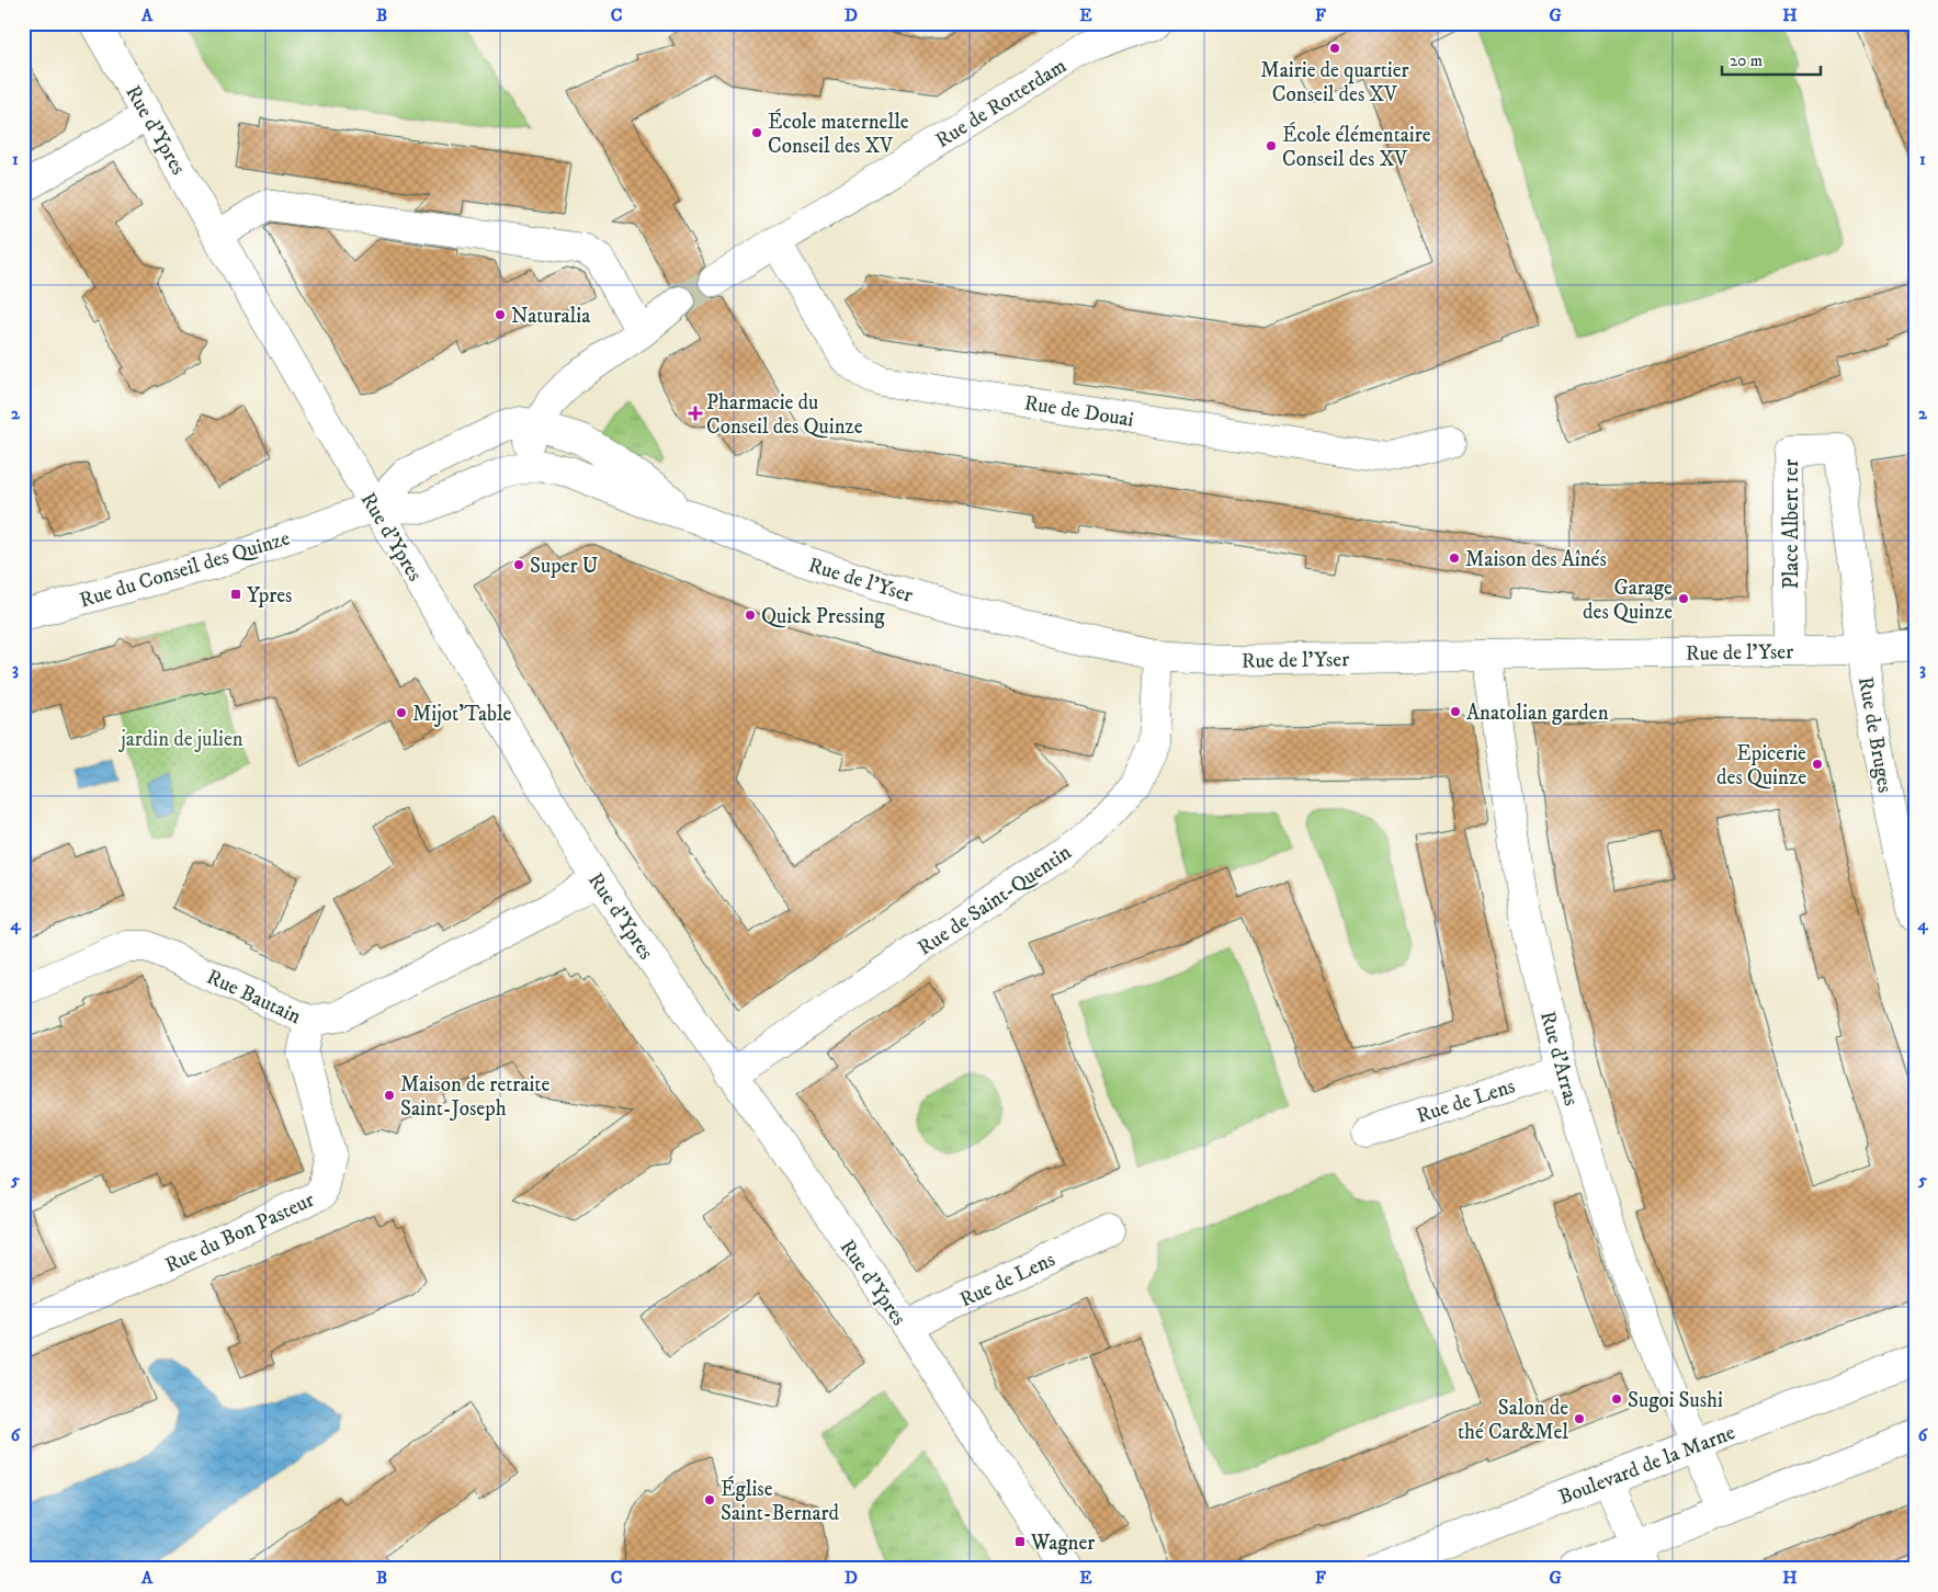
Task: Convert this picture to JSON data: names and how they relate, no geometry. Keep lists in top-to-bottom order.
{
  "streets": {
    "street": [
      "Rue de Rotterdam",
      "Rue d'Ypres",
      "Rue de Douai",
      "Place Albert 1er",
      "Rue du Conseil des Quinze",
      "Rue de l'Yser",
      "Rue de Bruges",
      "Rue de Saint-Quentin",
      "Rue Bautain",
      "Rue d'Arras",
      "Rue de Lens",
      "Rue du Bon Pasteur",
      "Boulevard de la Marne"
    ]
  },
  "crossings": [
    ["Rue de Rotterdam", "Rue de Douai"],
    ["Rue d'Ypres", "Rue du Conseil des Quinze"],
    ["Rue d'Ypres", "Rue de l'Yser"],
    ["Rue d'Ypres", "Rue de Saint-Quentin"],
    ["Rue d'Ypres", "Rue Bautain"],
    ["Rue d'Ypres", "Rue de Lens"],
    ["Place Albert 1er", "Rue de l'Yser"],
    ["Place Albert 1er", "Rue de Bruges"],
    ["Rue du Conseil des Quinze", "Rue de l'Yser"],
    ["Rue de l'Yser", "Rue de Bruges"],
    ["Rue de l'Yser", "Rue de Saint-Quentin"],
    ["Rue de l'Yser", "Rue d'Arras"],
    ["Rue Bautain", "Rue du Bon Pasteur"],
    ["Rue d'Arras", "Rue de Lens"],
    ["Rue d'Arras", "Boulevard de la Marne"]
  ],
  "parks": ["jardin de julien"],
  "places": {
    "other": [
      "Mairie de quartier Conseil des XV",
      "École maternelle Conseil des XV",
      "École élémentaire Conseil des XV",
      "Naturalia",
      "Maison des Aînés",
      "Super U",
      "Garage des Quinze",
      "Quick Pressing",
      "Anatolian garden",
      "Mijot'Table",
      "Epicerie des Quinze",
      "Maison de retraite Saint-Joseph",
      "Sugoi Sushi",
      "Salon de thé Car&Mel",
      "Église Saint-Bernard"
    ],
    "health": ["Pharmacie du Conseil des Quinze"],
    "transit": ["Ypres", "Wagner"]
  },
  "scale_bar": "20 m",
  "grid": {
    "columns": [
      "A",
      "B",
      "C",
      "D",
      "E",
      "F",
      "G",
      "H"
    ],
    "rows": [
      "1",
      "2",
      "3",
      "4",
      "5",
      "6"
    ]
  }
}
